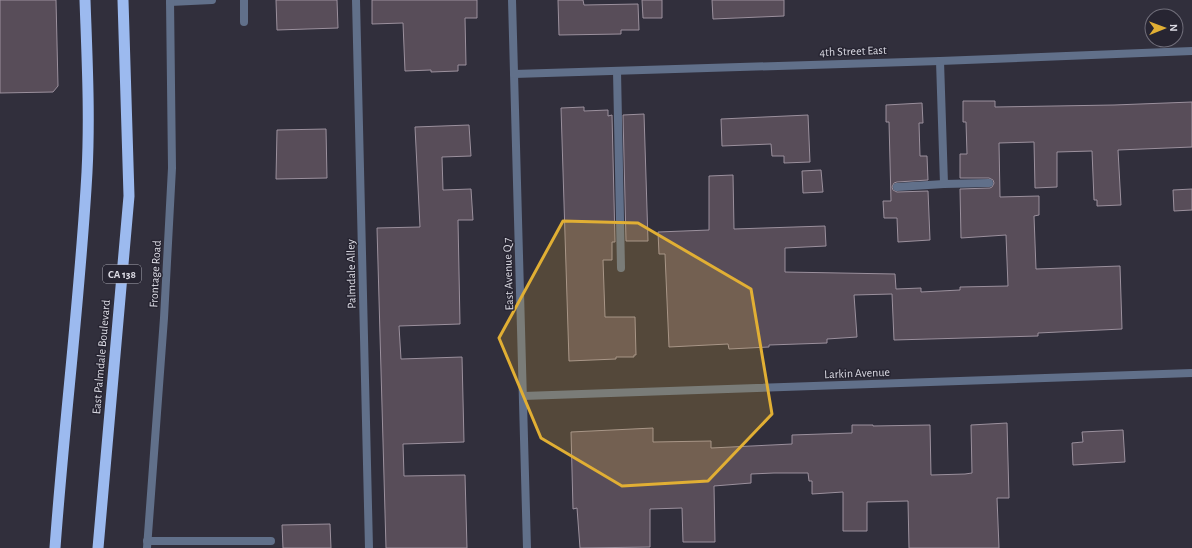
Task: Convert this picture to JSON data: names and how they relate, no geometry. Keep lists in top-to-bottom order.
{
  "streets": {
    "highway": ["CA 138", "East Palmdale Boulevard"],
    "street": [
      "4th Street East",
      "Frontage Road",
      "Palmdale Alley",
      "East Avenue Q 7",
      "Larkin Avenue"
    ]
  },
  "crossings": [
    ["4th Street East", "East Avenue Q 7"],
    ["East Avenue Q 7", "Larkin Avenue"]
  ],
  "north": "right"
}
